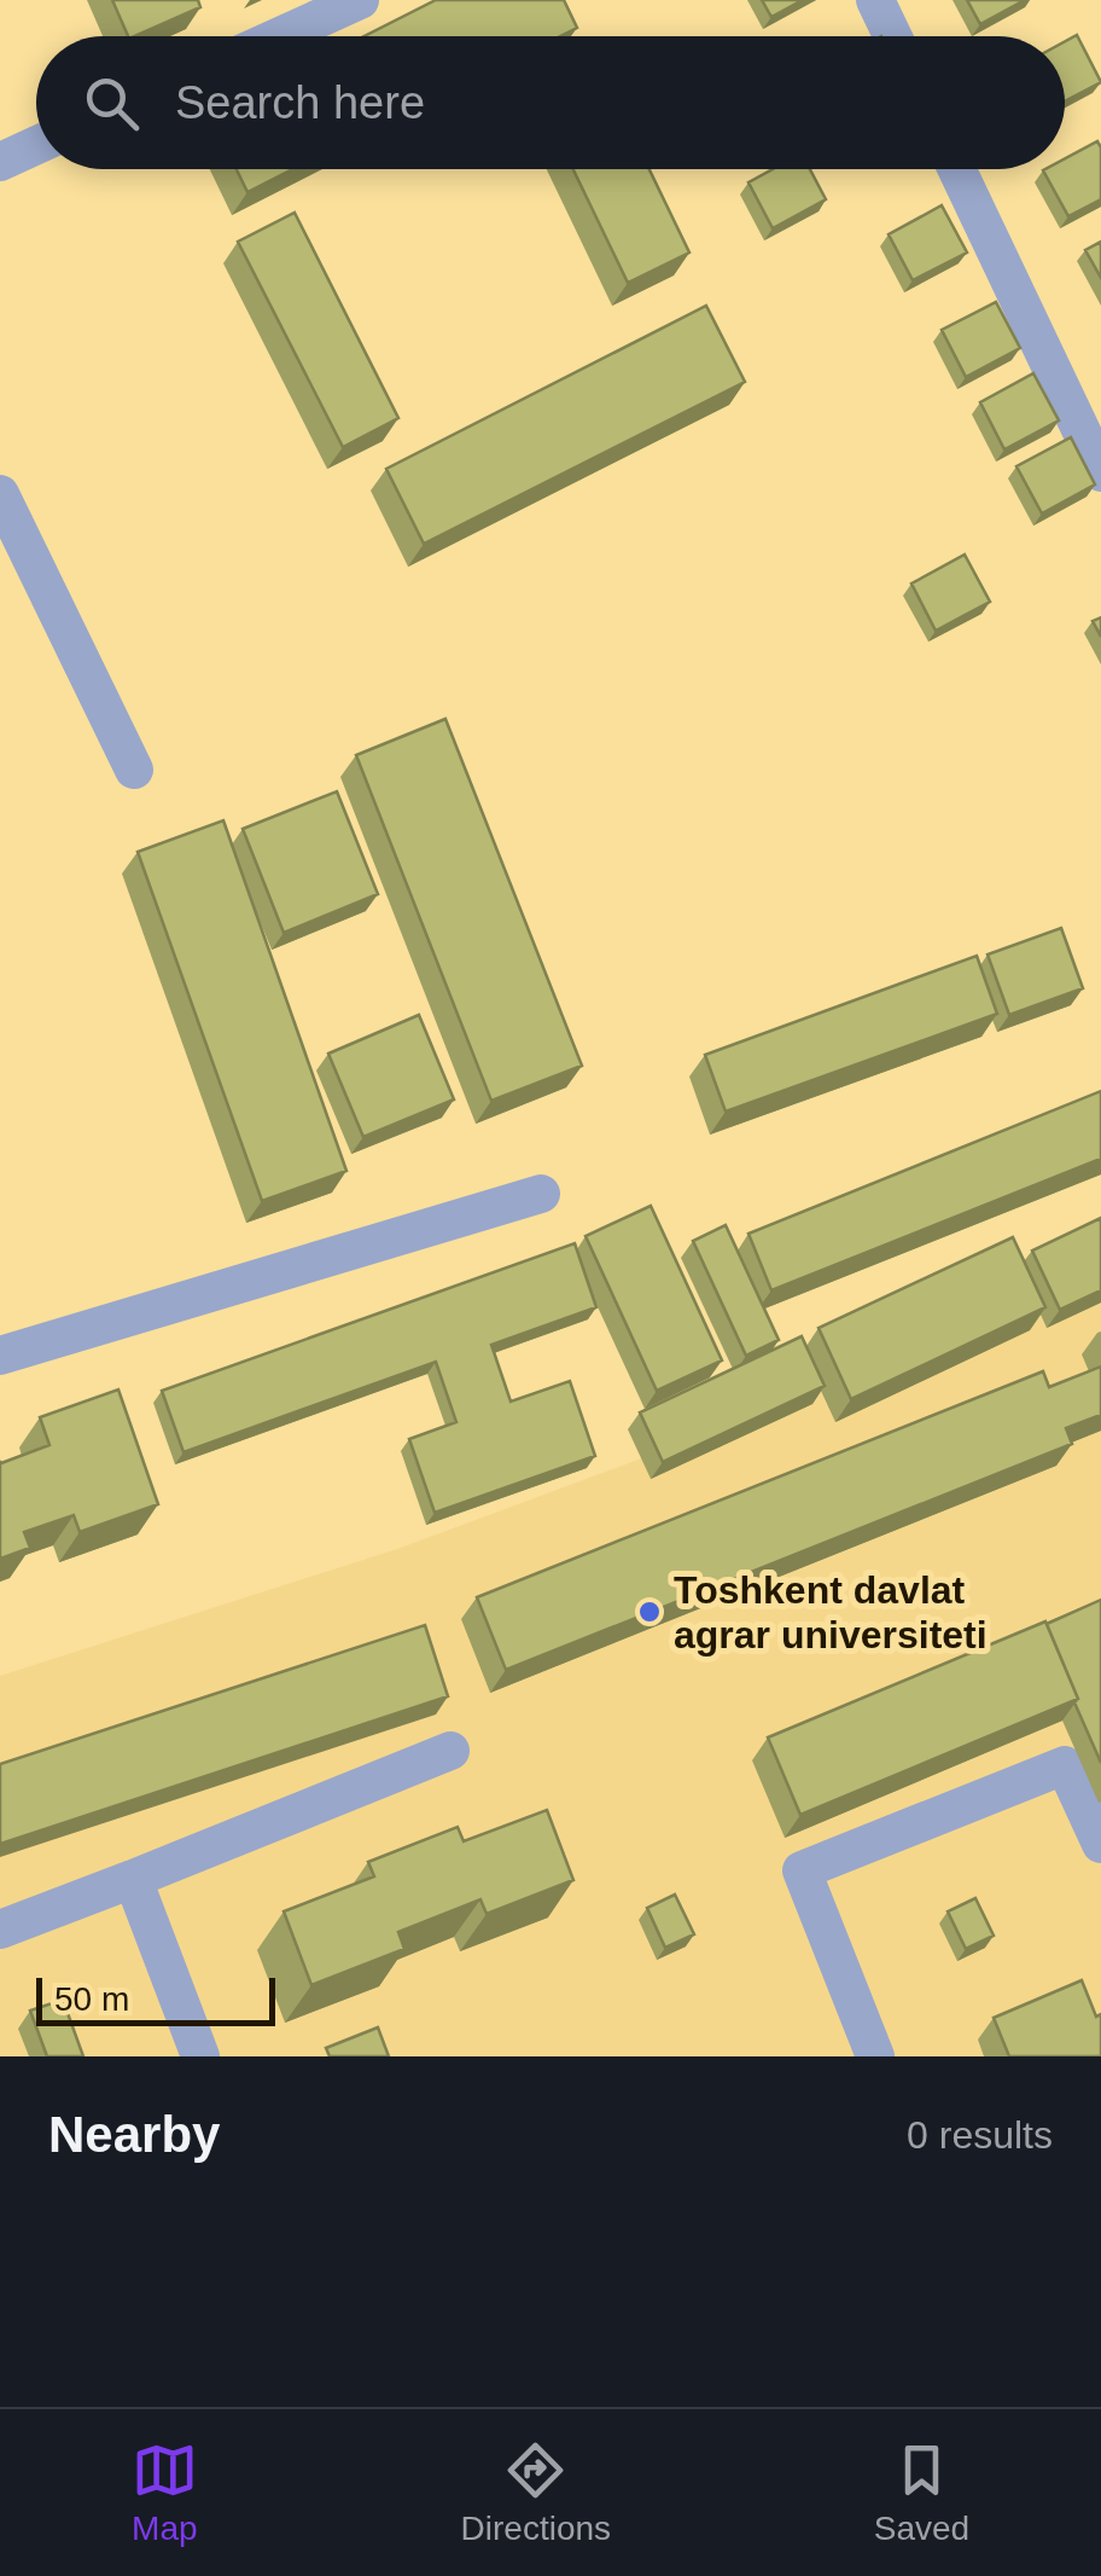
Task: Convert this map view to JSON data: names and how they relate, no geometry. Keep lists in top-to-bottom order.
{
  "places": ["Toshkent davlat agrar universiteti"],
  "scale_bar": "50 m",
  "page": {
    "search": "Search here",
    "scale": "50 m",
    "heading": ["Nearby", "0 results"],
    "nav": ["Map", "Directions", "Saved"]
  }
}
